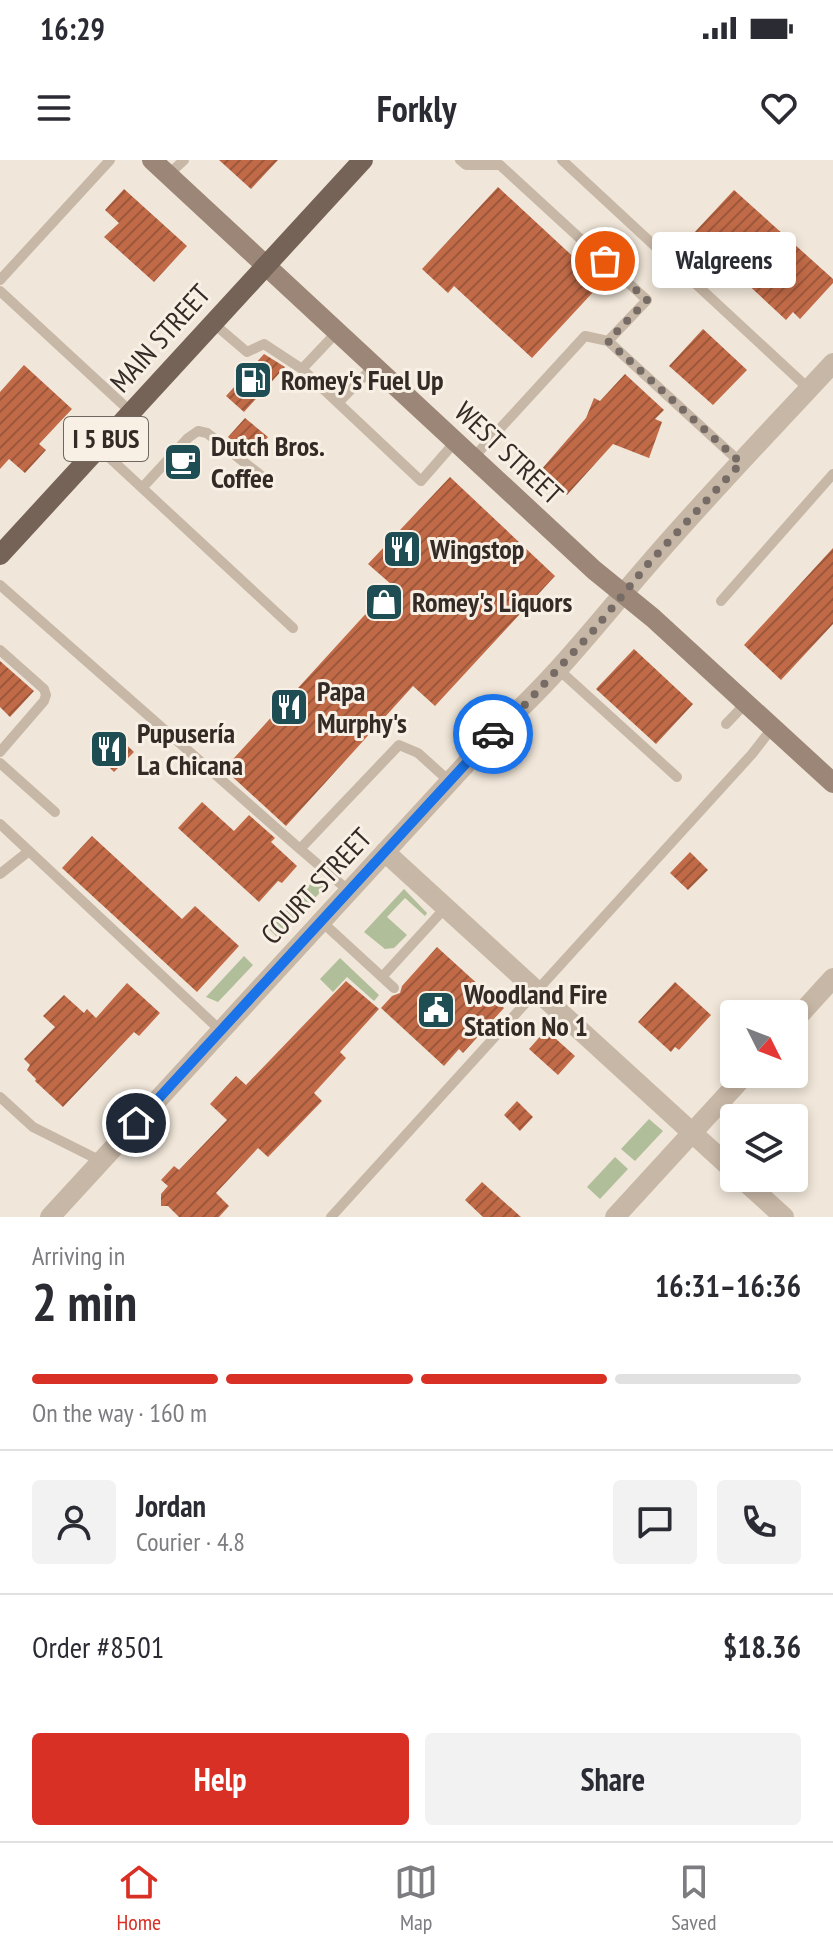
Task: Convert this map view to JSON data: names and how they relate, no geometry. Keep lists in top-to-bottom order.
{
  "streets": {
    "main road": ["MAIN STREET", "I 5 BUS", "WEST STREET"],
    "street": ["COURT STREET"]
  },
  "crossings": [
    ["MAIN STREET", "I 5 BUS"],
    ["MAIN STREET", "WEST STREET"],
    ["I 5 BUS", "WEST STREET"],
    ["WEST STREET", "COURT STREET"]
  ],
  "places": {
    "other": ["Walgreens"],
    "fuel station": ["Romey's Fuel Up"],
    "cafe": ["Dutch Bros. Coffee"],
    "restaurant": ["Wingstop", "Papa Murphy's", "Pupusería La Chicana"],
    "shop": ["Romey's Liquors"],
    "public building": ["Woodland Fire Station No 1"]
  },
  "north": "bottom right",
  "page": {
    "status": "16:29",
    "header": "Forkly",
    "bubble": "Walgreens",
    "heading": ["2 min", "Arriving in", "16:31–16:36"],
    "panel": [
      "Jordan",
      "Courier · 4.8",
      "Order #8501",
      "$18.36"
    ],
    "bar": "On the way · 160 m",
    "buttons": ["Help", "Share"],
    "tabs": ["Home", "Map", "Saved"]
  }
}
